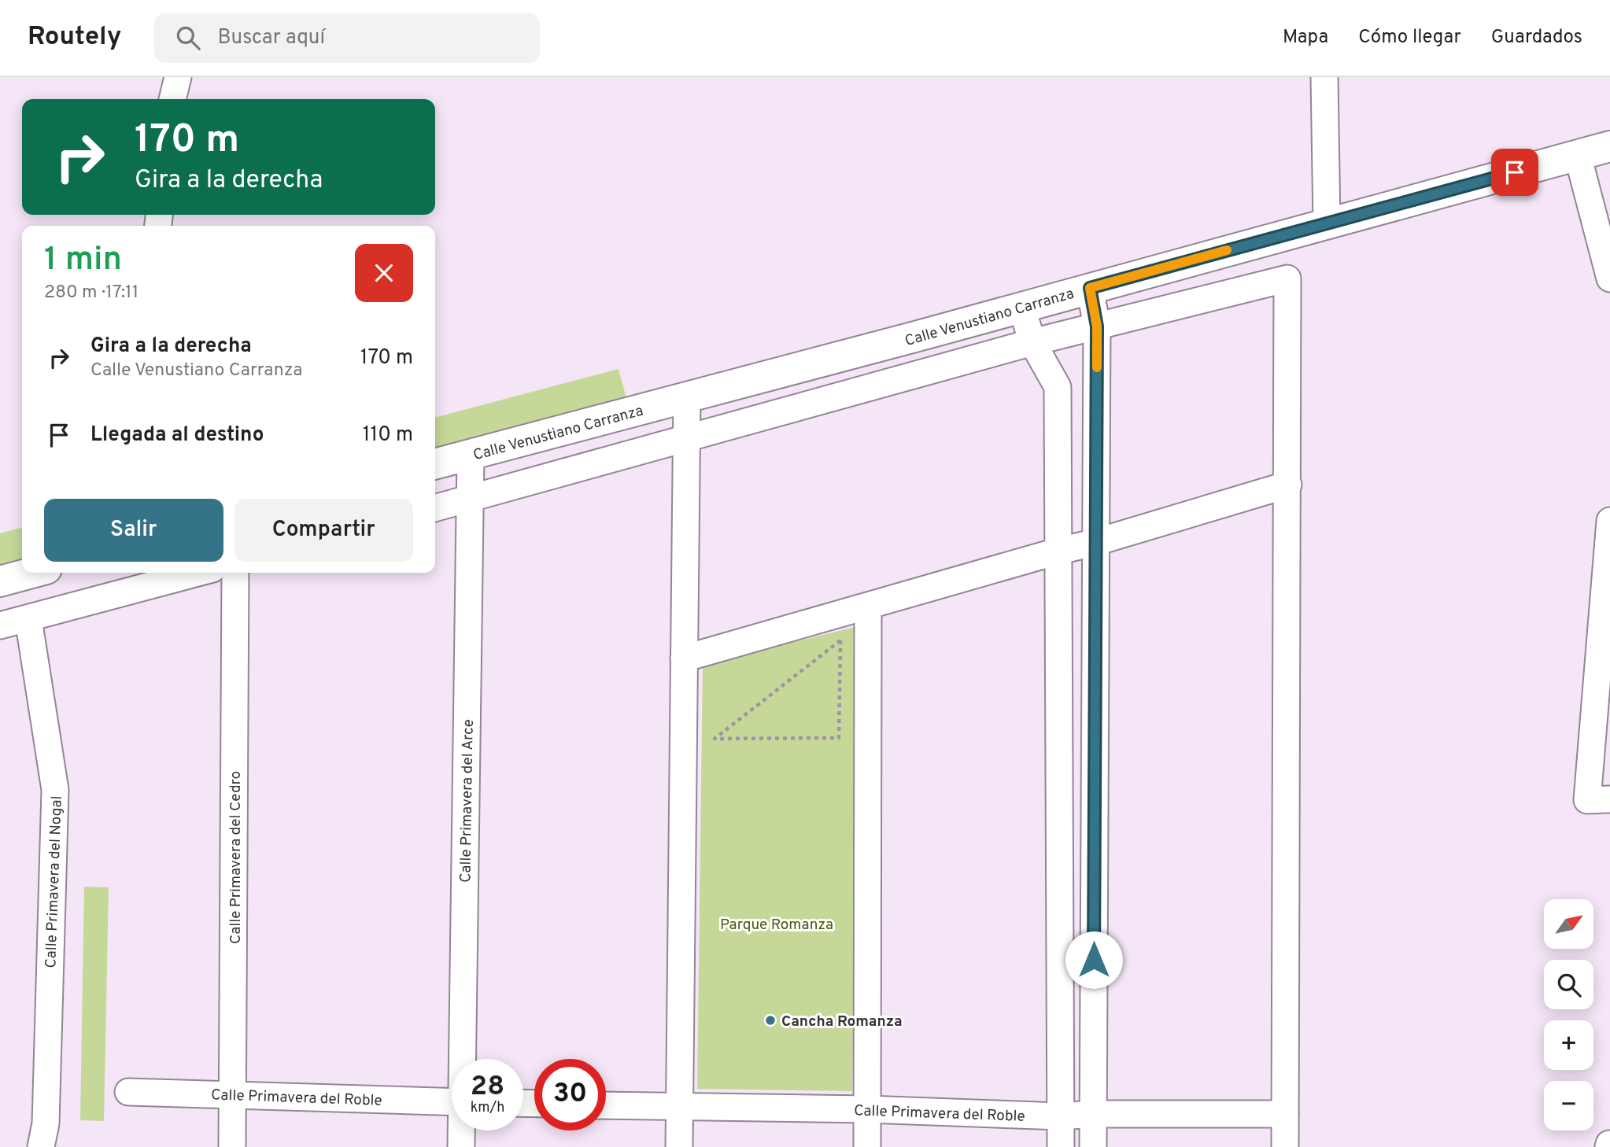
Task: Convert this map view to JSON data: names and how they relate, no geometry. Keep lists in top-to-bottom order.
{
  "streets": {
    "street": [
      "Calle Venustiano Carranza",
      "Calle Primavera del Arce",
      "Calle Primavera del Cedro",
      "Calle Primavera del Nogal",
      "Calle Primavera del Roble"
    ]
  },
  "crossings": [
    ["Calle Venustiano Carranza", "Calle Primavera del Arce"],
    ["Calle Primavera del Cedro", "Calle Primavera del Roble"]
  ],
  "parks": ["Parque Romanza"],
  "places": ["Cancha Romanza"],
  "north": "top right",
  "page": {
    "header": "Routely",
    "search": "Buscar aquí",
    "nav": ["Mapa", "Cómo llegar", "Guardados"],
    "turn": ["170 m", "Gira a la derecha"],
    "heading": ["1 min", "280 m · 17:11"],
    "list": [
      {
        "name": "Gira a la derecha",
        "note": "Calle Venustiano Carranza",
        "value": "170 m"
      },
      {
        "name": "Llegada al destino",
        "value": "110 m"
      }
    ],
    "buttons": ["Salir", "Compartir"],
    "map_buttons": ["+", "−"],
    "speed": "28 km/h",
    "limit": "30"
  }
}
